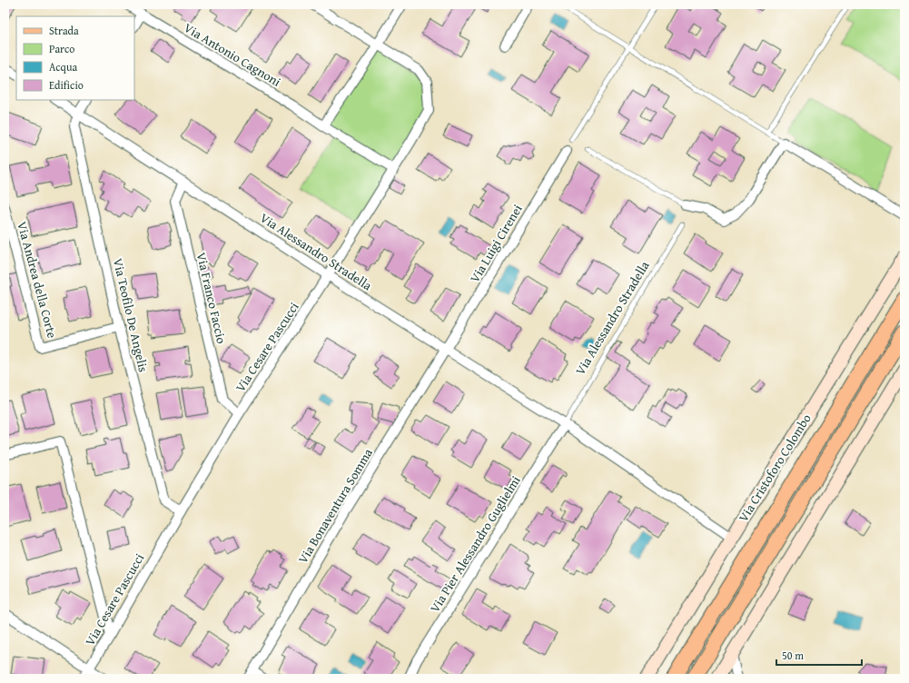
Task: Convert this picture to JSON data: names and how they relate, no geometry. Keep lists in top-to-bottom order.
{
  "streets": {
    "main road": ["Via Cristoforo Colombo"],
    "street": [
      "Via Antonio Cagnoni",
      "Via Luigi Cirenei",
      "Via Alessandro Stradella",
      "Via Andrea della Corte",
      "Via Franco Faccio",
      "Via Teofilo De Angelis",
      "Via Cesare Pascucci",
      "Via Bonaventura Somma",
      "Via Pier Alessandro Guglielmi"
    ]
  },
  "crossings": [
    ["Via Antonio Cagnoni", "Via Cesare Pascucci"],
    ["Via Luigi Cirenei", "Via Alessandro Stradella"],
    ["Via Luigi Cirenei", "Via Bonaventura Somma"],
    ["Via Alessandro Stradella", "Via Franco Faccio"],
    ["Via Alessandro Stradella", "Via Teofilo De Angelis"],
    ["Via Alessandro Stradella", "Via Cesare Pascucci"],
    ["Via Alessandro Stradella", "Via Cristoforo Colombo"],
    ["Via Alessandro Stradella", "Via Bonaventura Somma"],
    ["Via Alessandro Stradella", "Via Pier Alessandro Guglielmi"],
    ["Via Andrea della Corte", "Via Teofilo De Angelis"],
    ["Via Franco Faccio", "Via Cesare Pascucci"],
    ["Via Teofilo De Angelis", "Via Cesare Pascucci"]
  ],
  "legend": [
    "Strada",
    "Parco",
    "Acqua",
    "Edificio"
  ],
  "scale_bar": "50 m"
}
